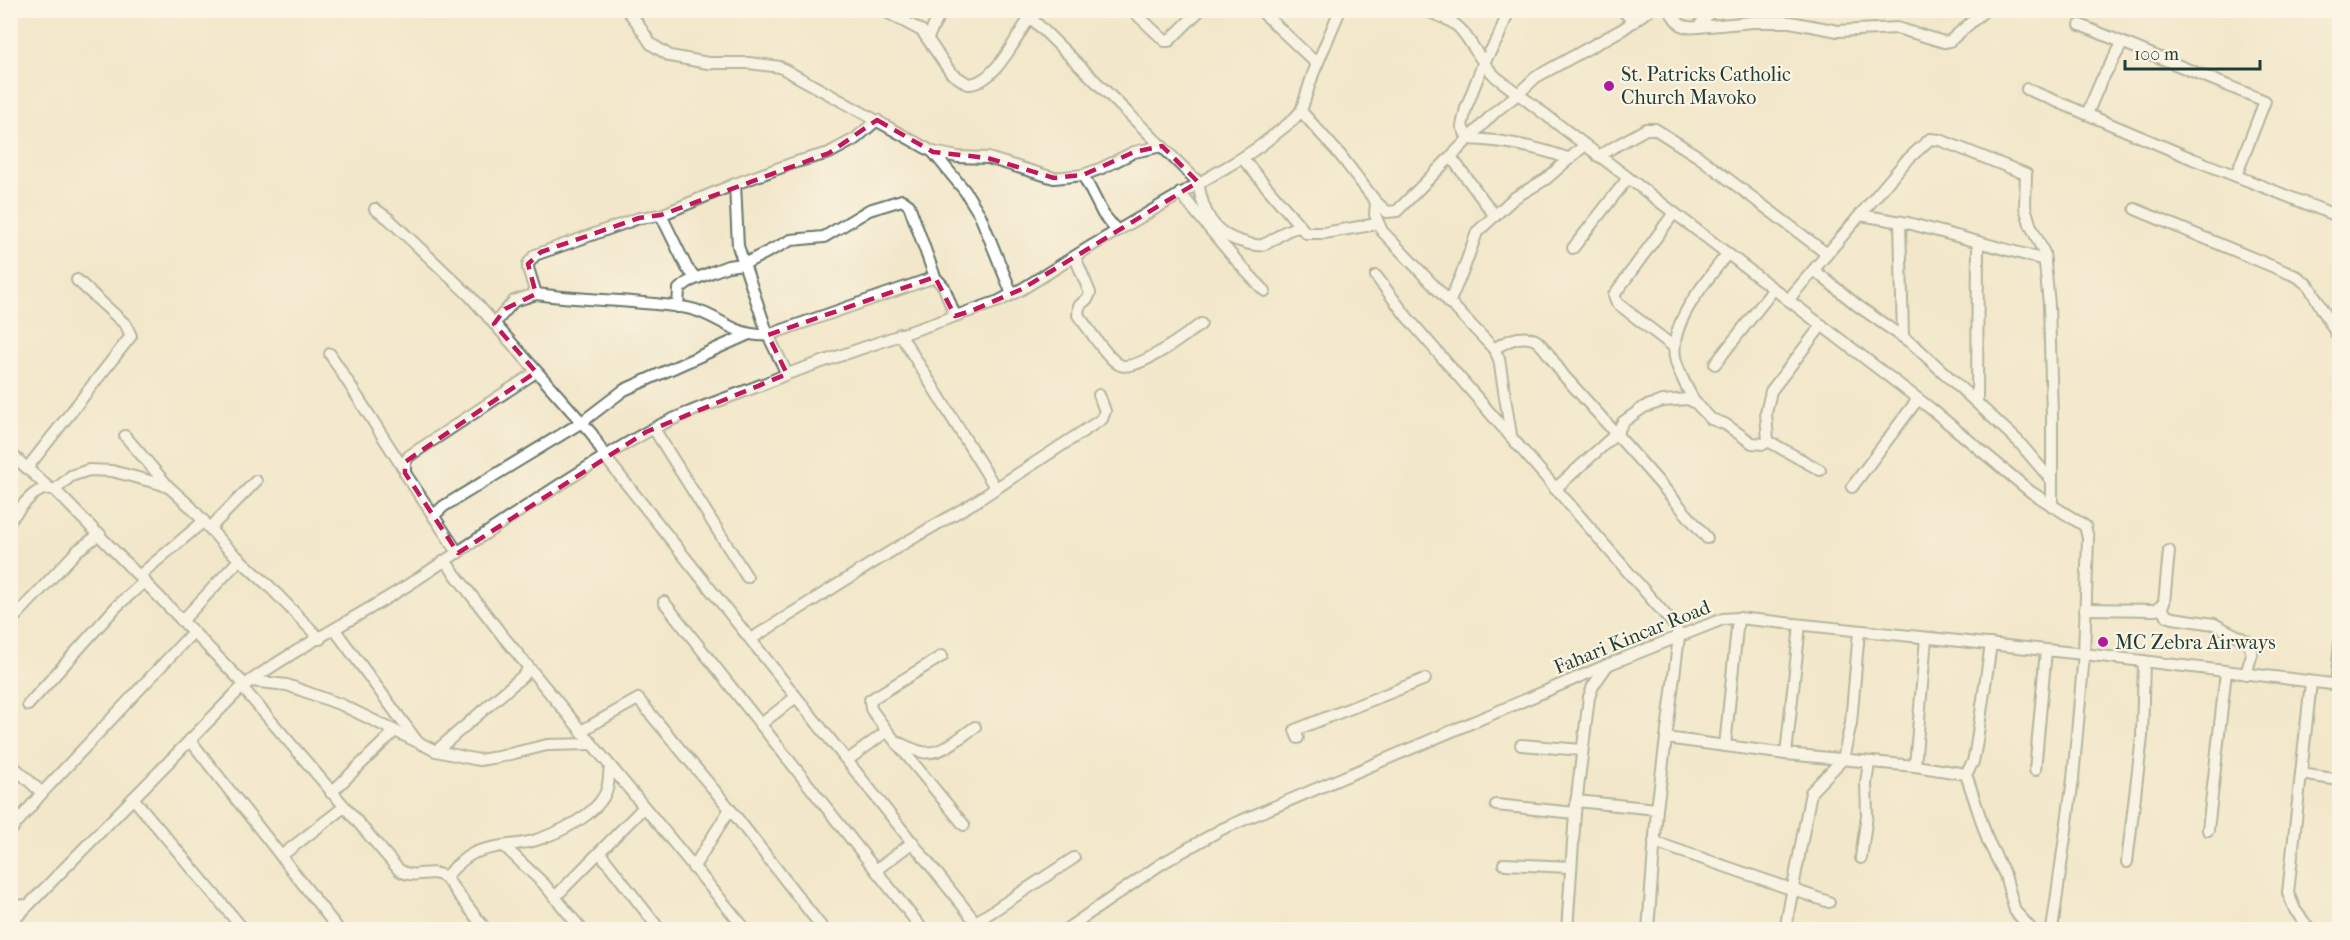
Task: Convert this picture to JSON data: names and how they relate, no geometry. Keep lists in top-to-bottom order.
{
  "streets": {
    "street": ["Fahari Kincar Road"]
  },
  "places": ["St. Patricks Catholic Church Mavoko", "MC Zebra Airways"],
  "scale_bar": "100 m"
}
